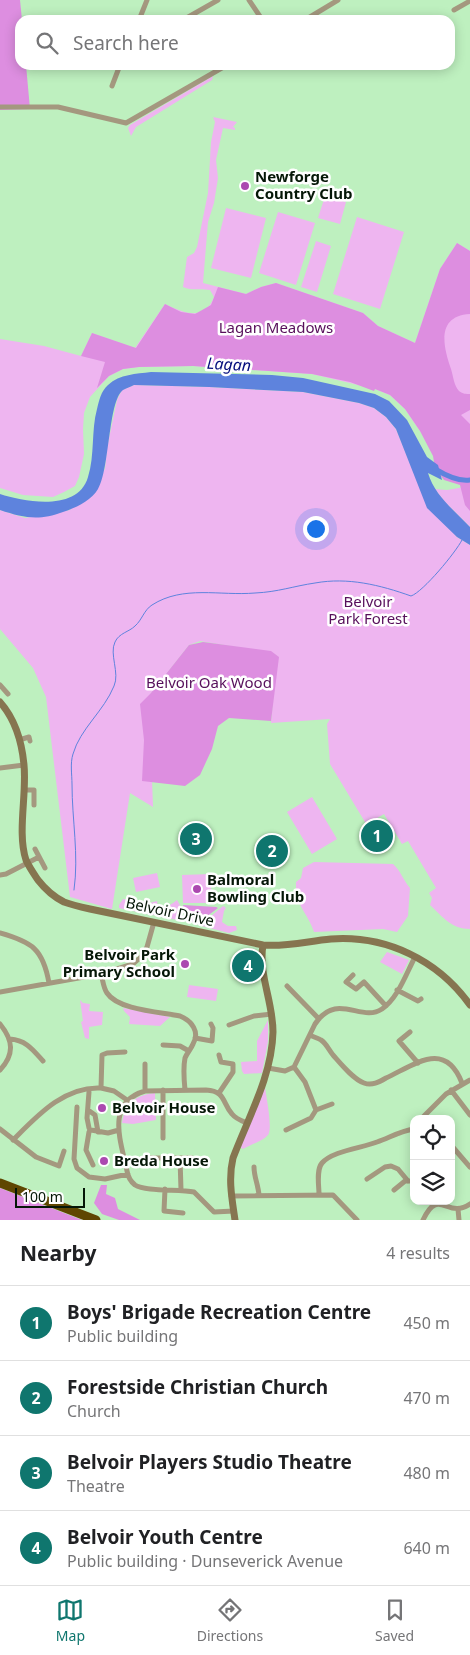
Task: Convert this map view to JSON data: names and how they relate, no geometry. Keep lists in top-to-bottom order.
{
  "streets": {
    "street": ["Belvoir Drive"]
  },
  "water": ["Lagan"],
  "parks": ["Lagan Meadows", "Belvoir Park Forest", "Belvoir Oak Wood"],
  "places": [
    "Newforge Country Club",
    "Balmoral Bowling Club",
    "Belvoir Park Primary School",
    "Belvoir House",
    "Breda House"
  ],
  "scale_bar": "100 m",
  "page": {
    "search": "Search here",
    "pins": [
      "1",
      "3",
      "2",
      "4"
    ],
    "scale": "100 m",
    "heading": ["Nearby", "4 results"],
    "list": [
      {
        "mark": "1",
        "name": "Boys' Brigade Recreation Centre",
        "note": "Public building",
        "value": "450 m"
      },
      {
        "mark": "2",
        "name": "Forestside Christian Church",
        "note": "Church",
        "value": "470 m"
      },
      {
        "mark": "3",
        "name": "Belvoir Players Studio Theatre",
        "note": "Theatre",
        "value": "480 m"
      },
      {
        "mark": "4",
        "name": "Belvoir Youth Centre",
        "note": "Public building · Dunseverick Avenue",
        "value": "640 m"
      }
    ],
    "nav": ["Map", "Directions", "Saved"]
  }
}
